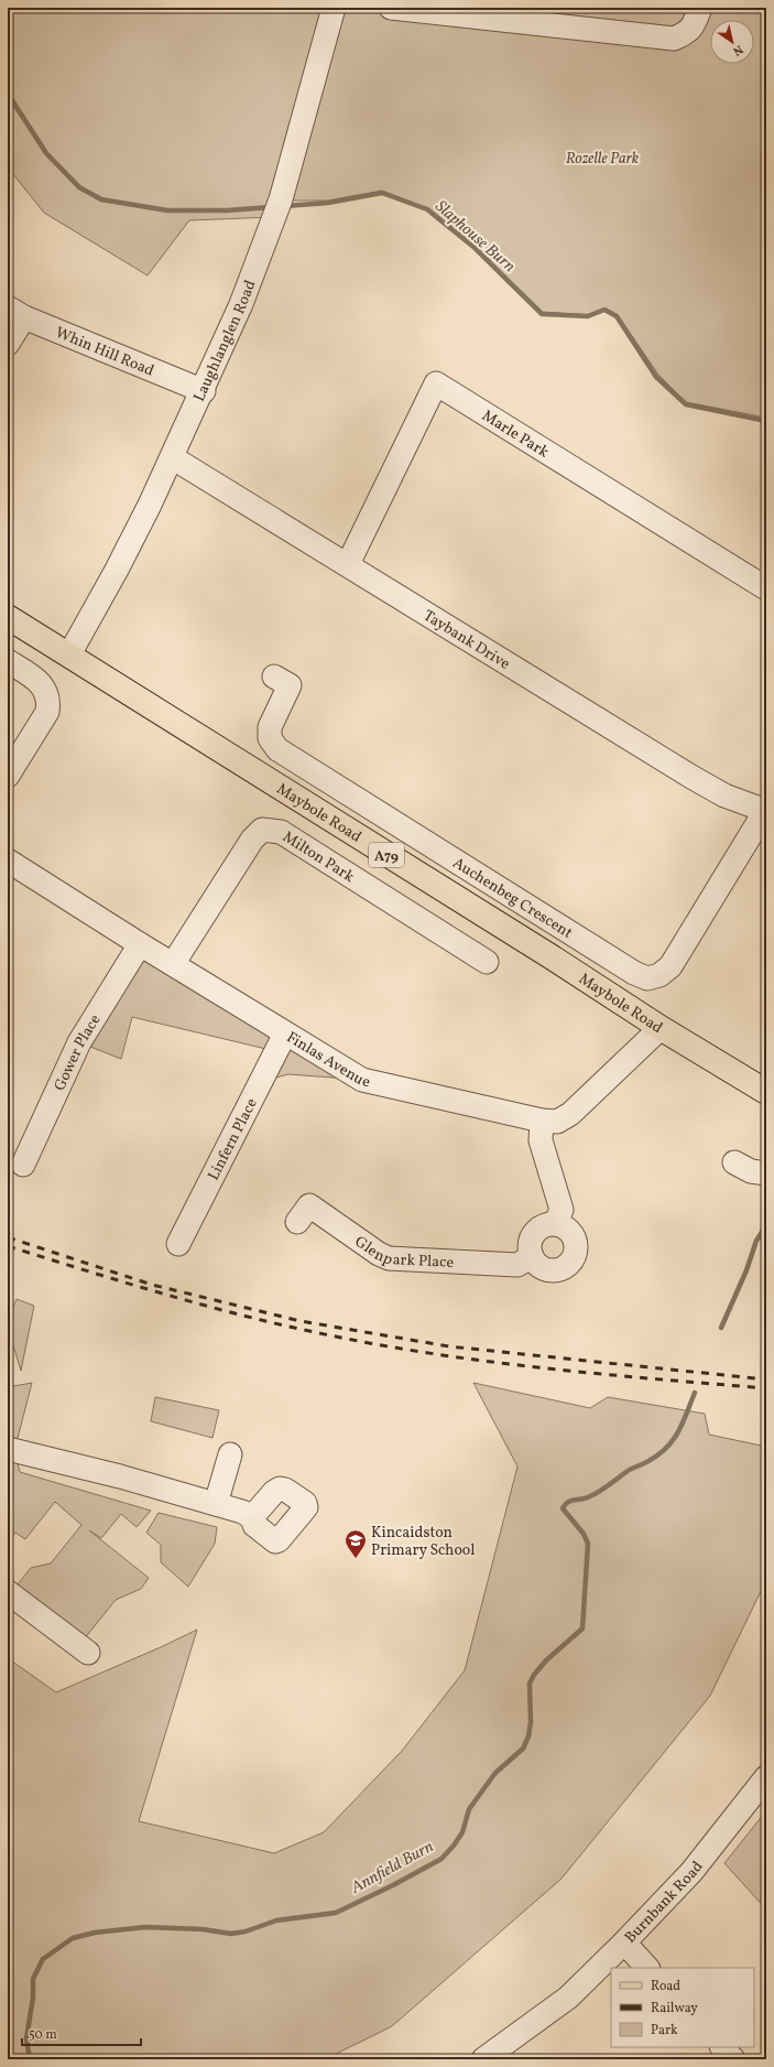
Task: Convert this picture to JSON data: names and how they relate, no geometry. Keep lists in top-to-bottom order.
{
  "streets": {
    "main road": ["Maybole Road", "A79"],
    "street": [
      "Laughlanglen Road",
      "Whin Hill Road",
      "Marle Park",
      "Taybank Drive",
      "Milton Park",
      "Auchenbeg Crescent",
      "Gower Place",
      "Finlas Avenue",
      "Linfern Place",
      "Glenpark Place",
      "Burnbank Road"
    ]
  },
  "crossings": [
    ["Laughlanglen Road", "Whin Hill Road"],
    ["Laughlanglen Road", "Taybank Drive"],
    ["Laughlanglen Road", "Maybole Road"],
    ["Marle Park", "Taybank Drive"],
    ["Taybank Drive", "Auchenbeg Crescent"],
    ["Maybole Road", "Finlas Avenue"],
    ["Milton Park", "Finlas Avenue"],
    ["Gower Place", "Finlas Avenue"],
    ["Finlas Avenue", "Linfern Place"]
  ],
  "water": ["Slaphouse Burn", "Annfield Burn"],
  "parks": ["Rozelle Park"],
  "places": {
    "school or university": ["Kincaidston Primary School"]
  },
  "legend": ["Road", "Railway", "Park"],
  "scale_bar": "50 m",
  "north": "bottom right"
}
